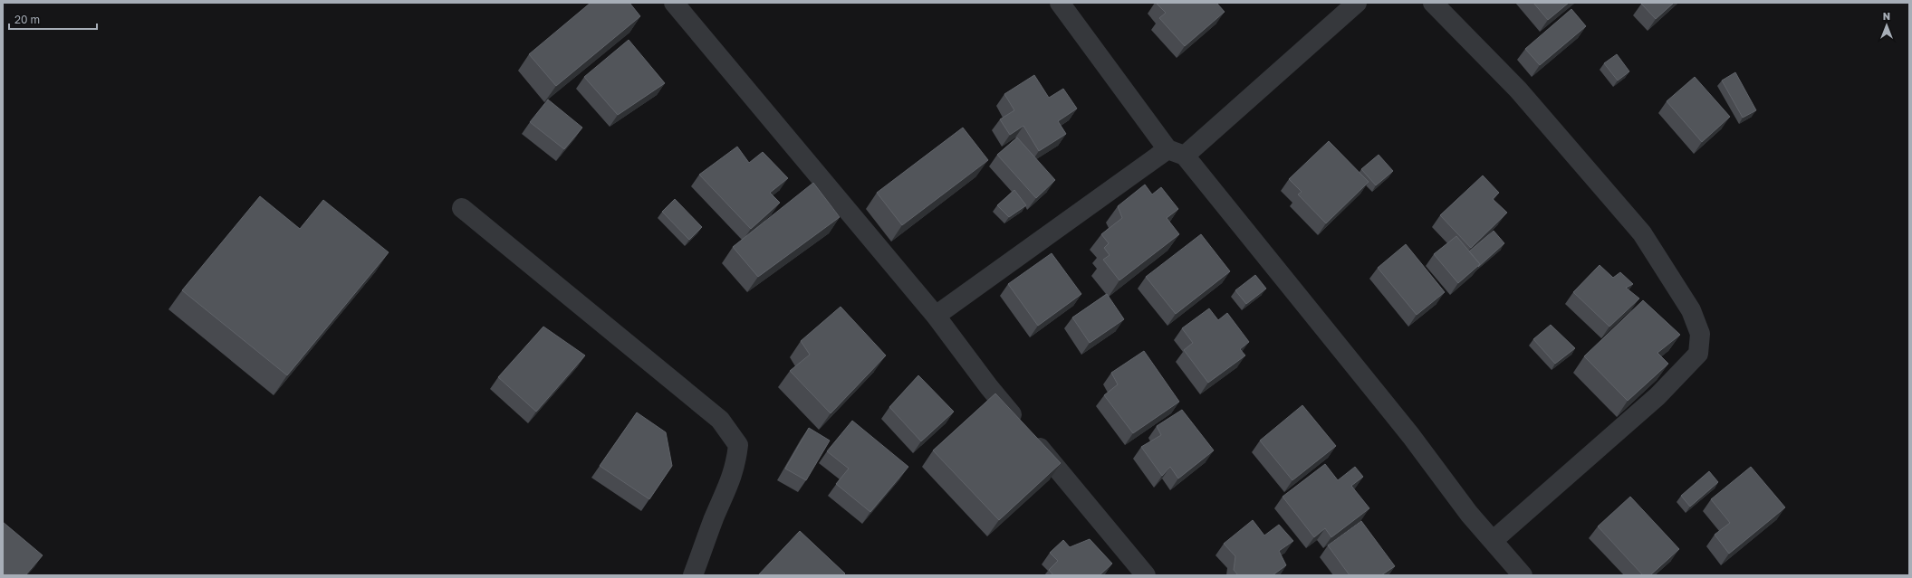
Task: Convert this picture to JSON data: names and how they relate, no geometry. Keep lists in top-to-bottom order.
{
  "scale_bar": "20 m",
  "north": "top"
}
